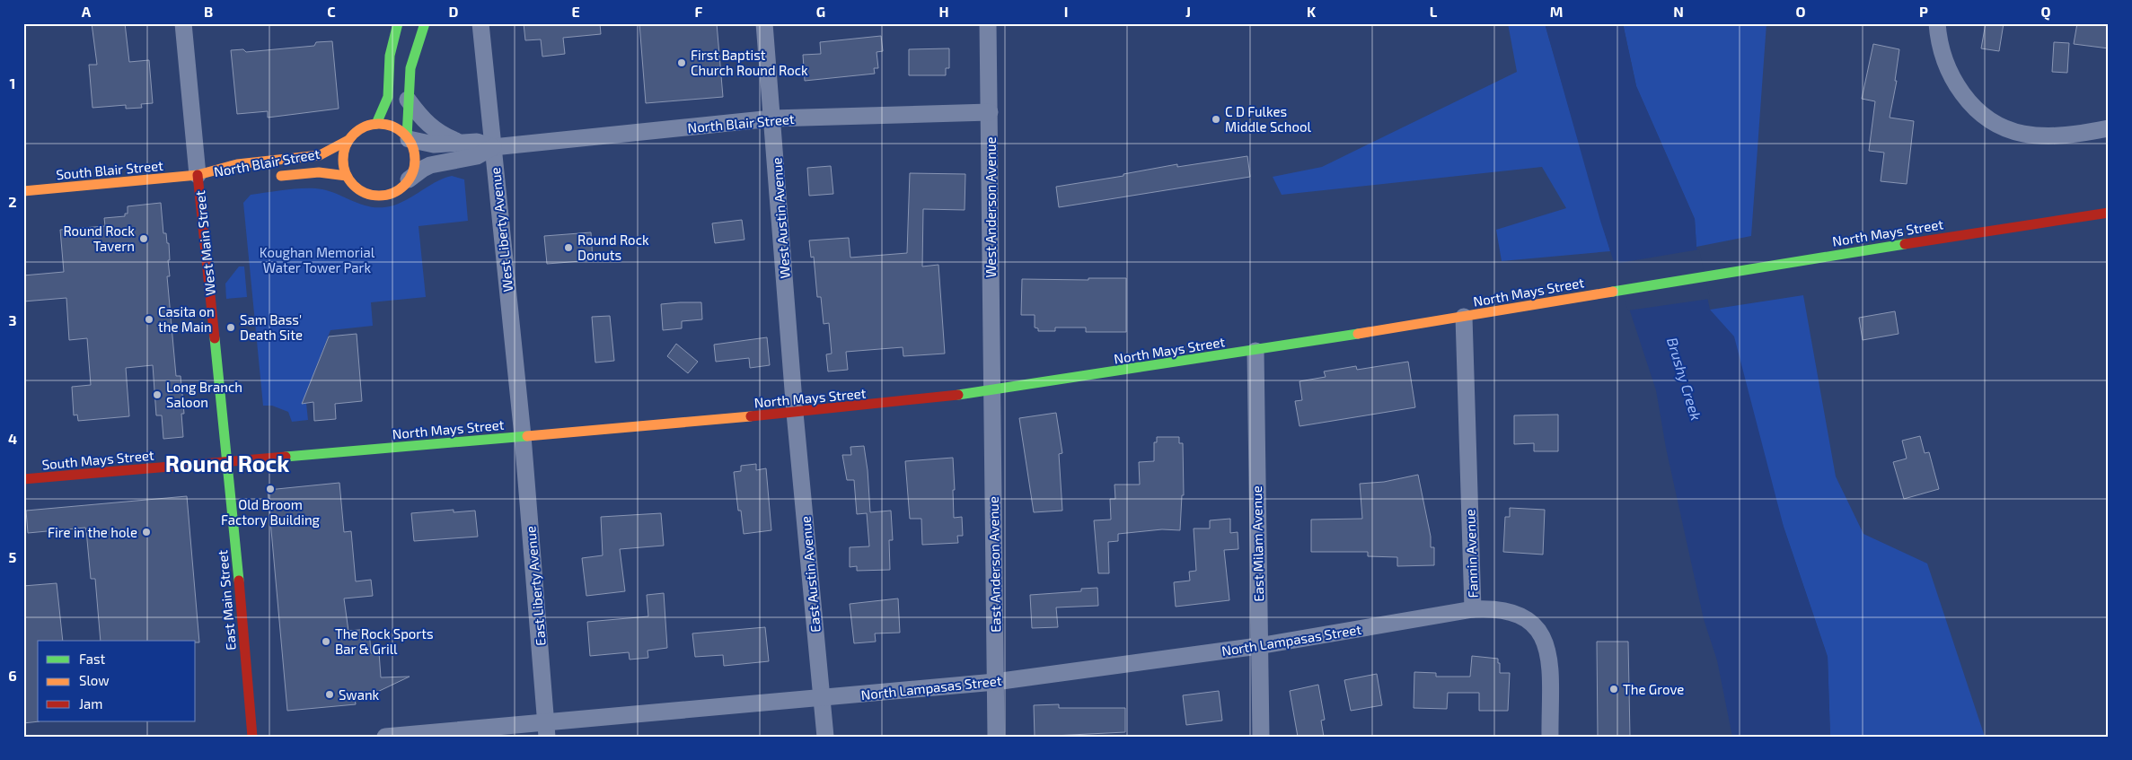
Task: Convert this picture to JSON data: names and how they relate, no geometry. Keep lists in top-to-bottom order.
{
  "streets": {
    "main road": [
      "North Blair Street",
      "South Blair Street",
      "North Mays Street",
      "West Main Street",
      "South Mays Street",
      "East Main Street"
    ],
    "street": [
      "West Anderson Avenue",
      "West Austin Avenue",
      "West Liberty Avenue",
      "East Milam Avenue",
      "Fannin Avenue",
      "East Anderson Avenue",
      "East Austin Avenue",
      "East Liberty Avenue",
      "North Lampasas Street"
    ]
  },
  "crossings": [
    ["North Blair Street", "South Blair Street"],
    ["North Blair Street", "West Anderson Avenue"],
    ["North Blair Street", "West Austin Avenue"],
    ["North Blair Street", "West Liberty Avenue"],
    ["North Blair Street", "West Main Street"],
    ["South Blair Street", "West Main Street"],
    ["West Anderson Avenue", "North Mays Street"],
    ["West Anderson Avenue", "East Anderson Avenue"],
    ["West Austin Avenue", "North Mays Street"],
    ["West Austin Avenue", "East Austin Avenue"],
    ["West Liberty Avenue", "North Mays Street"],
    ["West Liberty Avenue", "East Liberty Avenue"],
    ["North Mays Street", "West Main Street"],
    ["North Mays Street", "South Mays Street"],
    ["North Mays Street", "East Milam Avenue"],
    ["North Mays Street", "Fannin Avenue"],
    ["North Mays Street", "East Anderson Avenue"],
    ["North Mays Street", "East Austin Avenue"],
    ["North Mays Street", "East Liberty Avenue"],
    ["North Mays Street", "East Main Street"],
    ["West Main Street", "South Mays Street"],
    ["West Main Street", "East Main Street"],
    ["South Mays Street", "East Main Street"],
    ["East Milam Avenue", "North Lampasas Street"],
    ["Fannin Avenue", "North Lampasas Street"],
    ["East Anderson Avenue", "North Lampasas Street"],
    ["East Austin Avenue", "North Lampasas Street"],
    ["East Liberty Avenue", "North Lampasas Street"]
  ],
  "districts": ["Round Rock"],
  "water": ["Brushy Creek"],
  "parks": ["Koughan Memorial Water Tower Park"],
  "places": [
    "First Baptist Church Round Rock",
    "C D Fulkes Middle School",
    "Round Rock Tavern",
    "Round Rock Donuts",
    "Casita on the Main",
    "Sam Bass' Death Site",
    "Long Branch Saloon",
    "Old Broom Factory Building",
    "Fire in the hole",
    "The Rock Sports Bar & Grill",
    "The Grove",
    "Swank"
  ],
  "legend": ["Fast", "Slow", "Jam"],
  "grid": {
    "columns": [
      "A",
      "B",
      "C",
      "D",
      "E",
      "F",
      "G",
      "H",
      "I",
      "J",
      "K",
      "L",
      "M",
      "N",
      "O",
      "P",
      "Q"
    ],
    "rows": [
      "1",
      "2",
      "3",
      "4",
      "5",
      "6"
    ]
  }
}
